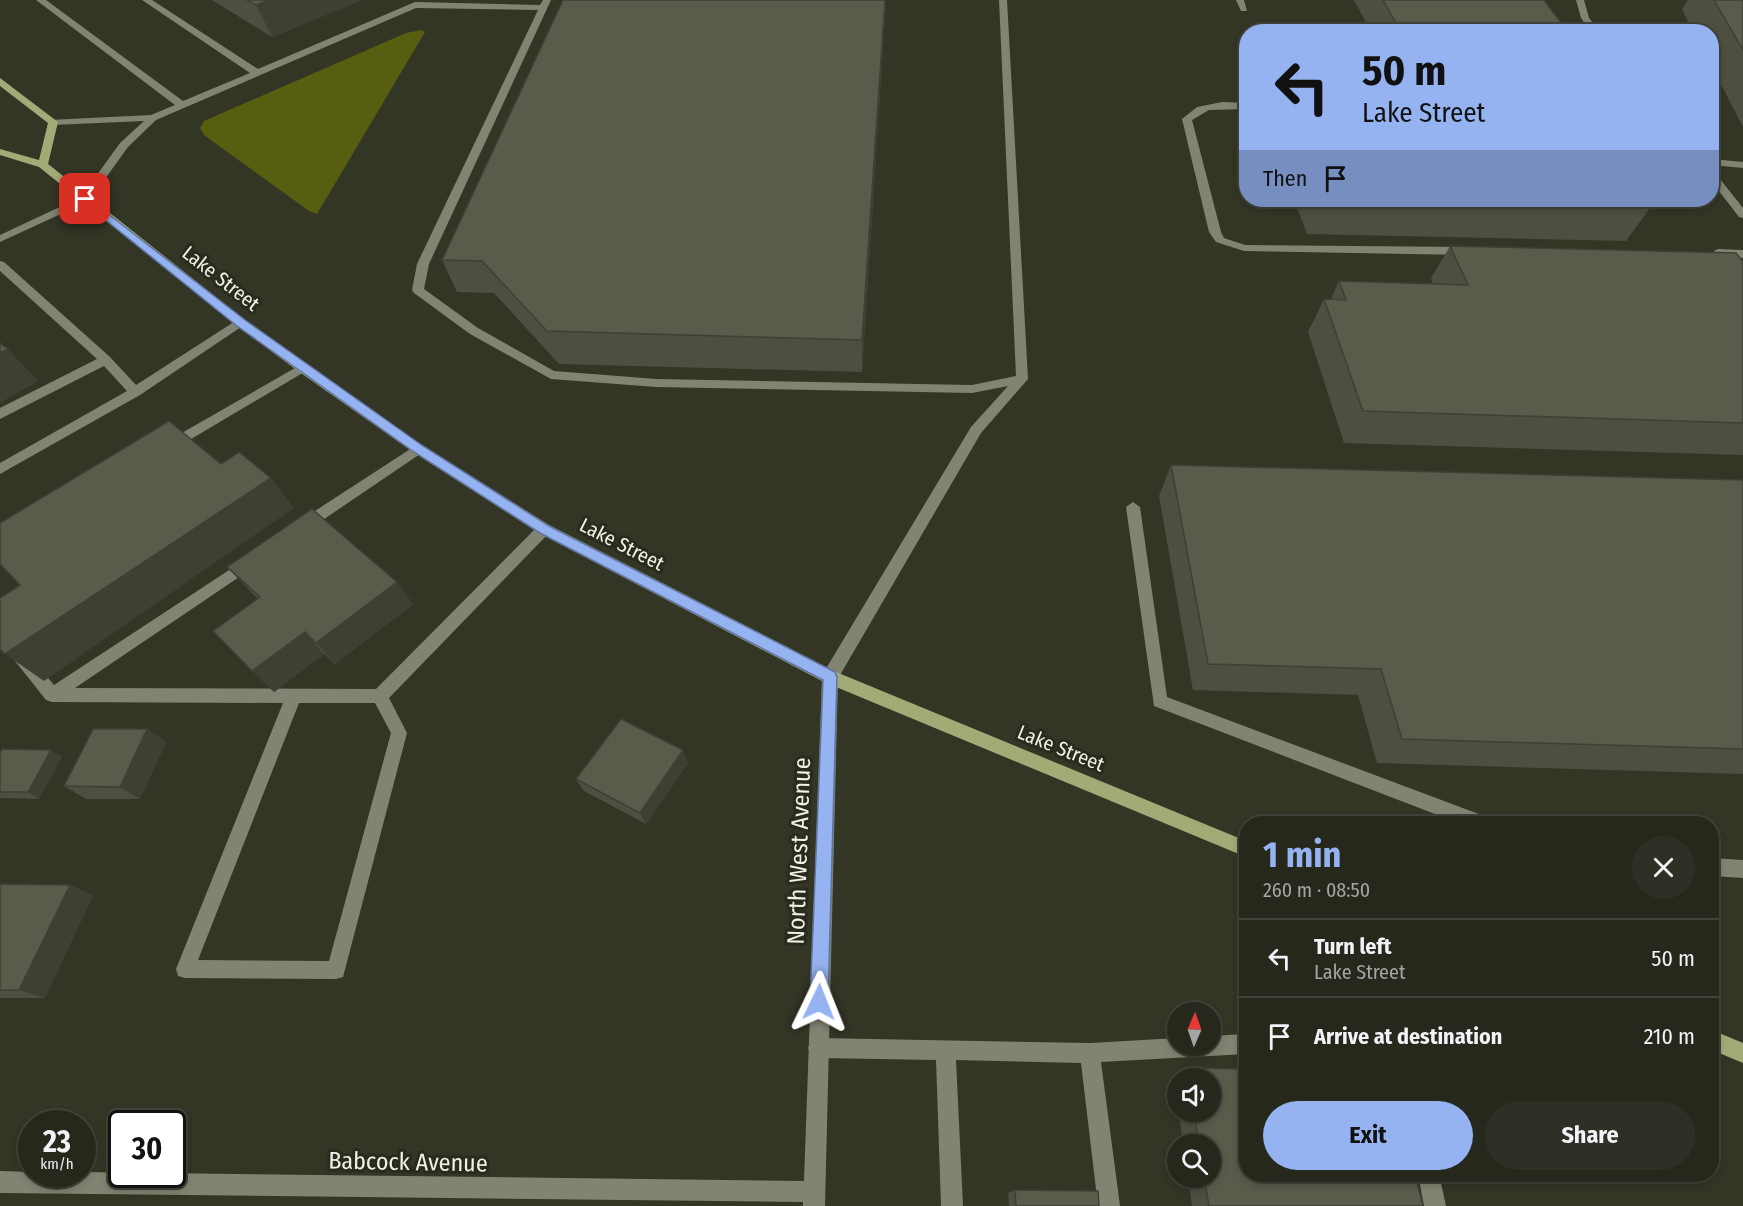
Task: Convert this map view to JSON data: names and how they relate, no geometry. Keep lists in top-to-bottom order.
{
  "streets": {
    "main road": ["Lake Street"],
    "street": ["North West Avenue", "Babcock Avenue"]
  },
  "crossings": [
    ["Lake Street", "North West Avenue"],
    ["North West Avenue", "Babcock Avenue"]
  ],
  "north": "top",
  "page": {
    "turn": ["50 m", "Lake Street"],
    "then": "Then",
    "heading": ["1 min", "260 m · 08:50"],
    "list": [
      {
        "name": "Turn left",
        "note": "Lake Street",
        "value": "50 m"
      },
      {
        "name": "Arrive at destination",
        "value": "210 m"
      }
    ],
    "buttons": ["Exit", "Share"],
    "speed": "23 km/h",
    "limit": "30"
  }
}
